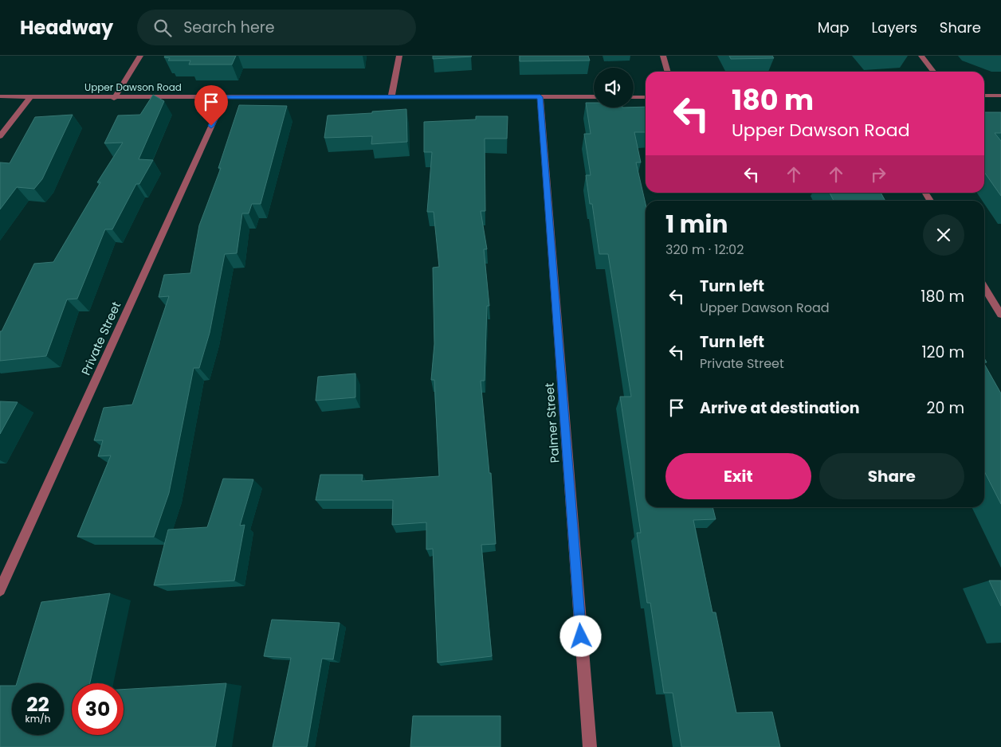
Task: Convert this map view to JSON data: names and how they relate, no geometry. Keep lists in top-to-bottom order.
{
  "streets": {
    "street": ["Upper Dawson Road", "Private Street", "Palmer Street"]
  },
  "crossings": [
    ["Upper Dawson Road", "Private Street"],
    ["Upper Dawson Road", "Palmer Street"]
  ],
  "page": {
    "header": "Headway",
    "search": "Search here",
    "nav": ["Map", "Layers", "Share"],
    "turn": ["180 m", "Upper Dawson Road"],
    "heading": ["1 min", "320 m · 12:02"],
    "list": [
      {
        "name": "Turn left",
        "note": "Upper Dawson Road",
        "value": "180 m"
      },
      {
        "name": "Turn left",
        "note": "Private Street",
        "value": "120 m"
      },
      {
        "name": "Arrive at destination",
        "value": "20 m"
      }
    ],
    "buttons": ["Exit", "Share"],
    "speed": "22 km/h",
    "limit": "30"
  }
}
